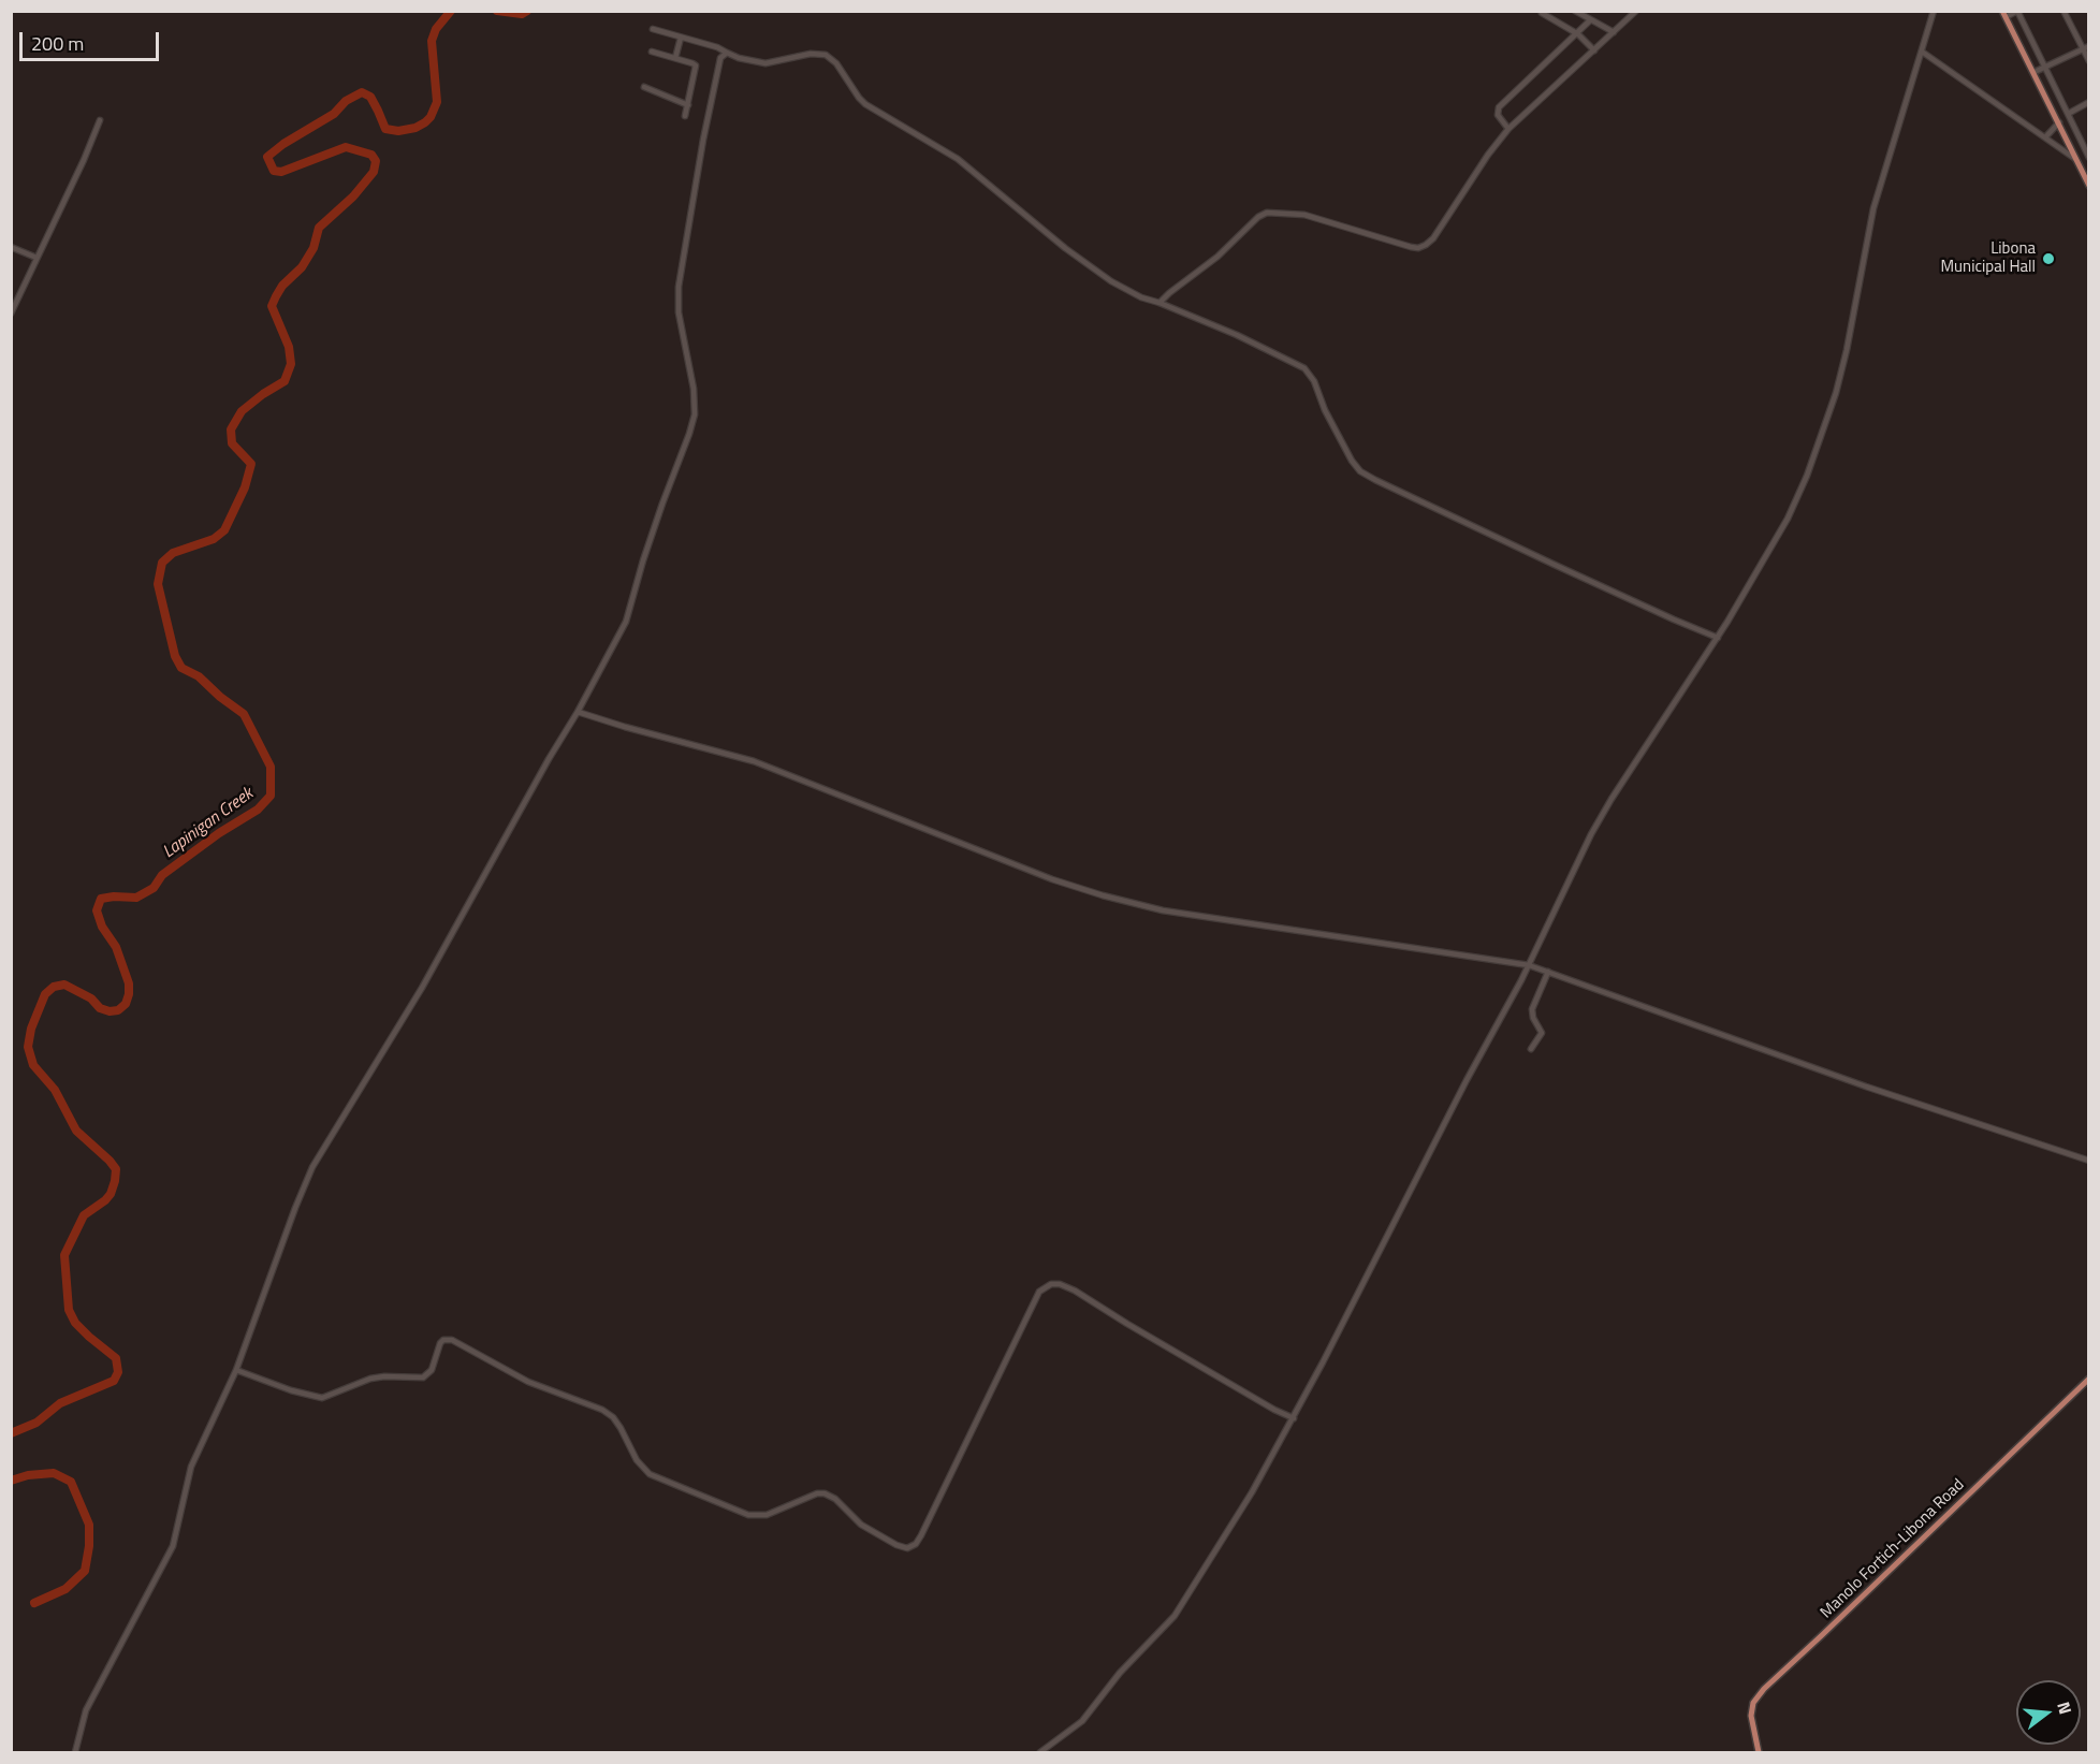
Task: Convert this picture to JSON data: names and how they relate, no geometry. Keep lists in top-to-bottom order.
{
  "streets": {
    "main road": ["Manolo Fortich-Libona Road"]
  },
  "water": ["Lapinigan Creek"],
  "places": ["Libona Municipal Hall"],
  "scale_bar": "200 m",
  "north": "right"
}
